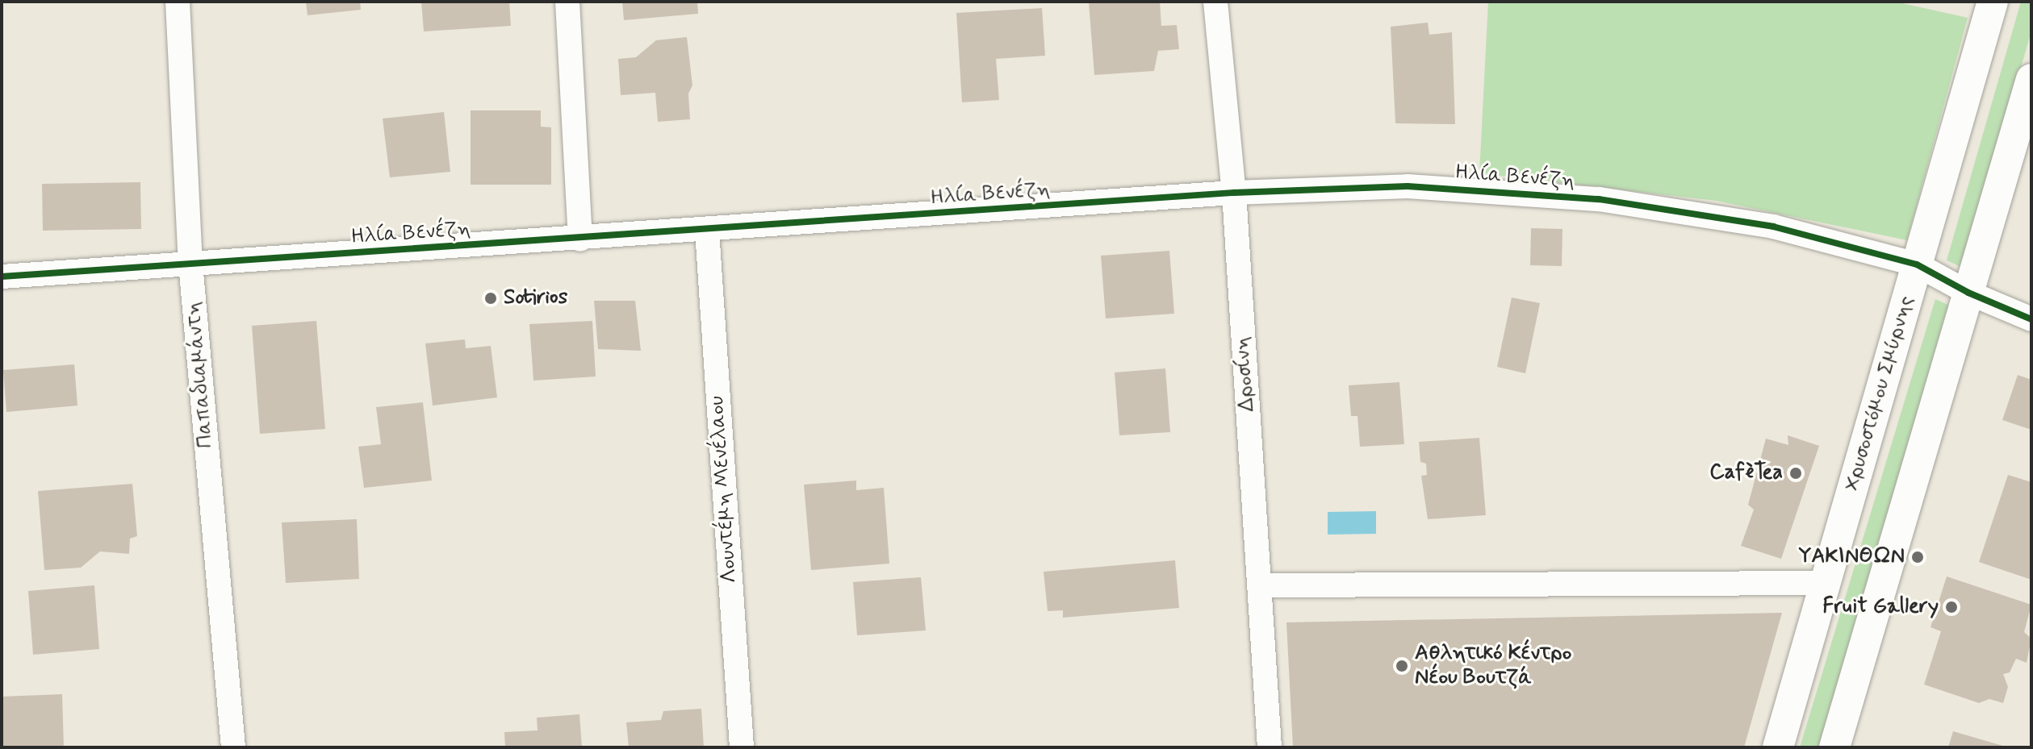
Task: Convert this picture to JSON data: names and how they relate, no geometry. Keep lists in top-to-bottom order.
{
  "streets": {
    "street": [
      "Ηλία Βενέζη",
      "Δροσίνη",
      "Παπαδιαμάντη",
      "Χρυσοστόμου Σμύρνης",
      "Λουντέμη Μενέλαου"
    ]
  },
  "crossings": [
    ["Ηλία Βενέζη", "Δροσίνη"],
    ["Ηλία Βενέζη", "Παπαδιαμάντη"],
    ["Ηλία Βενέζη", "Χρυσοστόμου Σμύρνης"],
    ["Ηλία Βενέζη", "Λουντέμη Μενέλαου"]
  ],
  "places": [
    "Sotirios",
    "CafèTea",
    "ΥΑΚΙΝΘΩΝ",
    "Fruit Gallery",
    "Αθλητικό Κέντρο Νέου Βουτζά"
  ]
}
